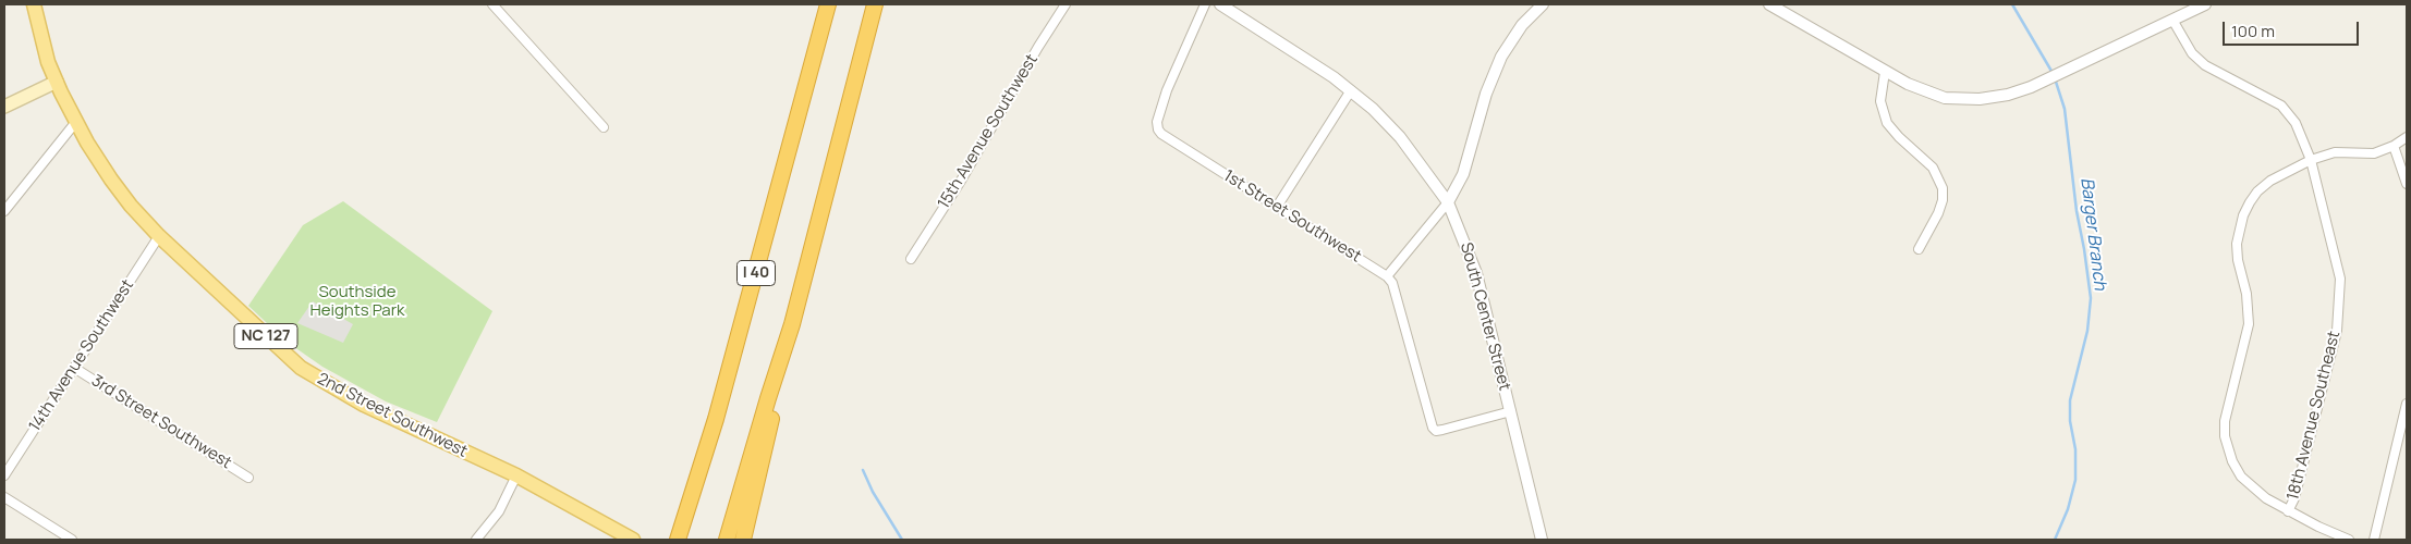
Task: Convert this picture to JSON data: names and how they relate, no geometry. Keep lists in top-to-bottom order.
{
  "streets": {
    "highway": ["I 40"],
    "main road": ["NC 127", "2nd Street Southwest"],
    "street": [
      "15th Avenue Southwest",
      "1st Street Southwest",
      "South Center Street",
      "14th Avenue Southwest",
      "18th Avenue Southeast",
      "3rd Street Southwest"
    ]
  },
  "crossings": [
    ["14th Avenue Southwest", "2nd Street Southwest"],
    ["14th Avenue Southwest", "3rd Street Southwest"]
  ],
  "water": ["Barger Branch"],
  "parks": ["Southside Heights Park"],
  "scale_bar": "100 m"
}
